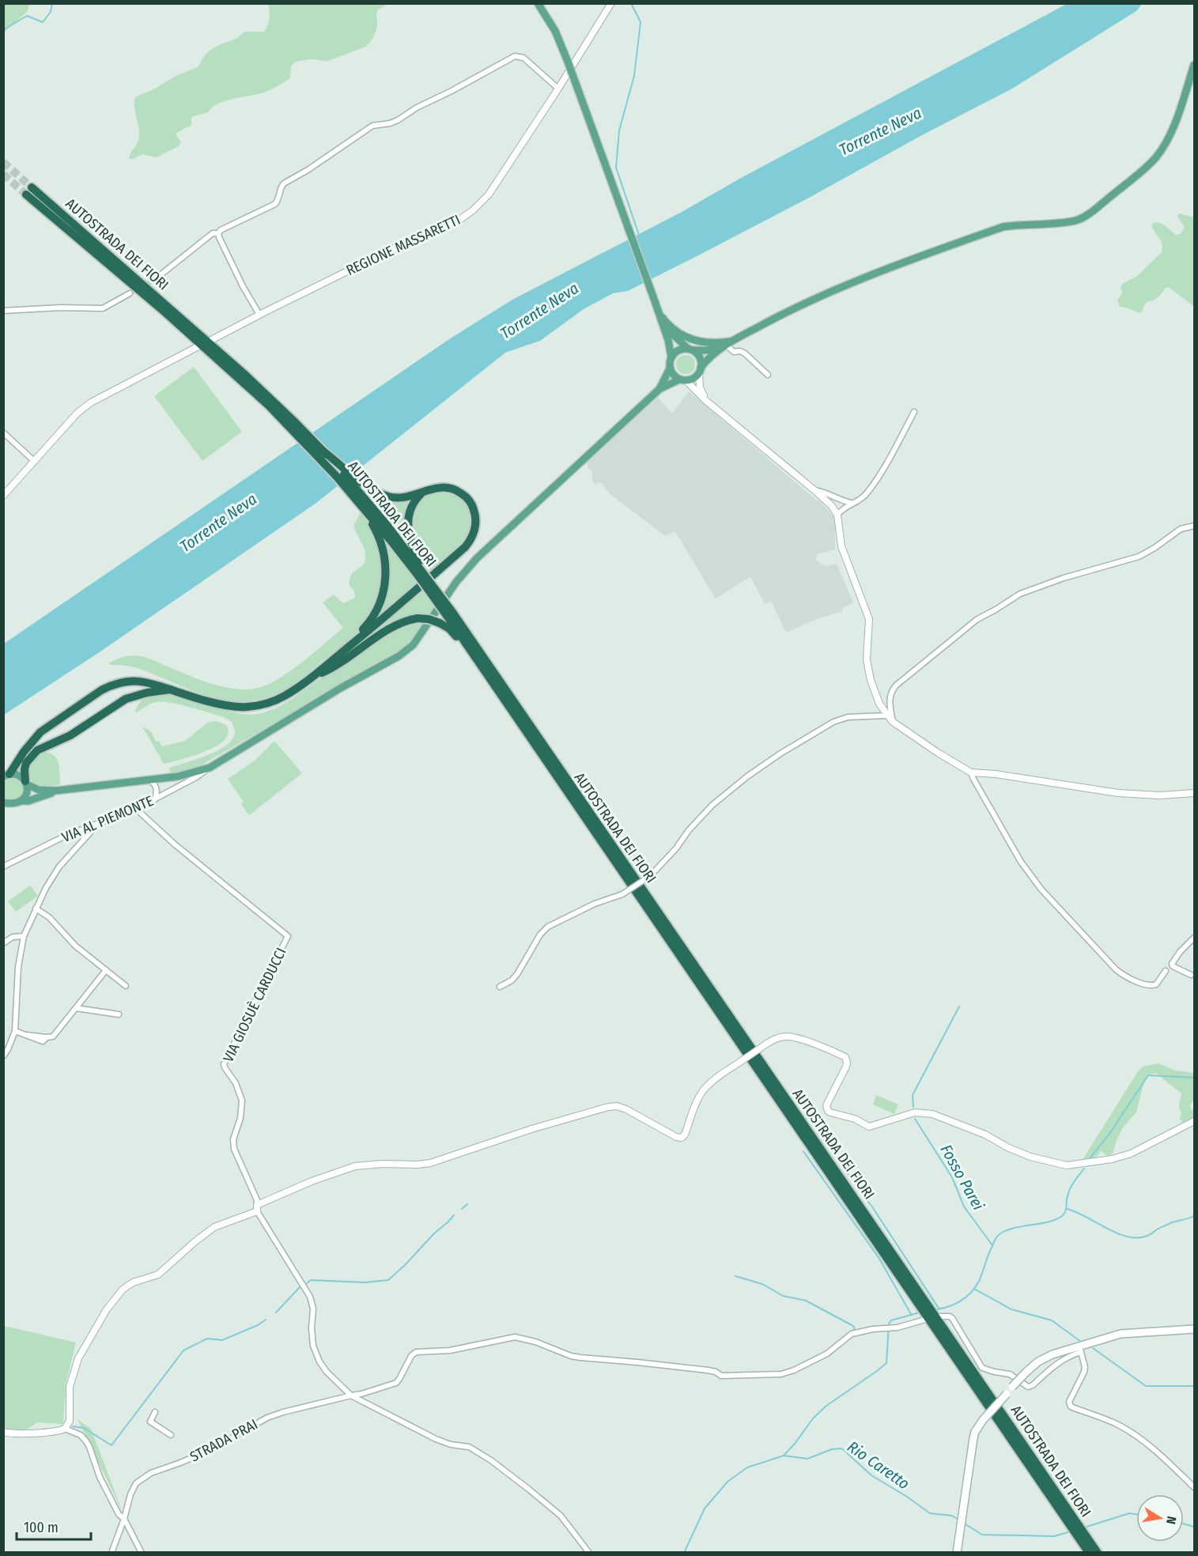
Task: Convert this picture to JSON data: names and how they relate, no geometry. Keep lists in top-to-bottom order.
{
  "streets": {
    "highway": ["AUTOSTRADA DEI FIORI"],
    "street": [
      "REGIONE MASSARETTI",
      "VIA AL PIEMONTE",
      "VIA GIOSUÈ CARDUCCI",
      "STRADA PRAI"
    ]
  },
  "crossings": [
    ["VIA AL PIEMONTE", "VIA GIOSUÈ CARDUCCI"],
    ["VIA GIOSUÈ CARDUCCI", "STRADA PRAI"]
  ],
  "water": ["Torrente Neva", "Fosso Parei", "Rio Caretto"],
  "scale_bar": "100 m",
  "north": "right"
}
